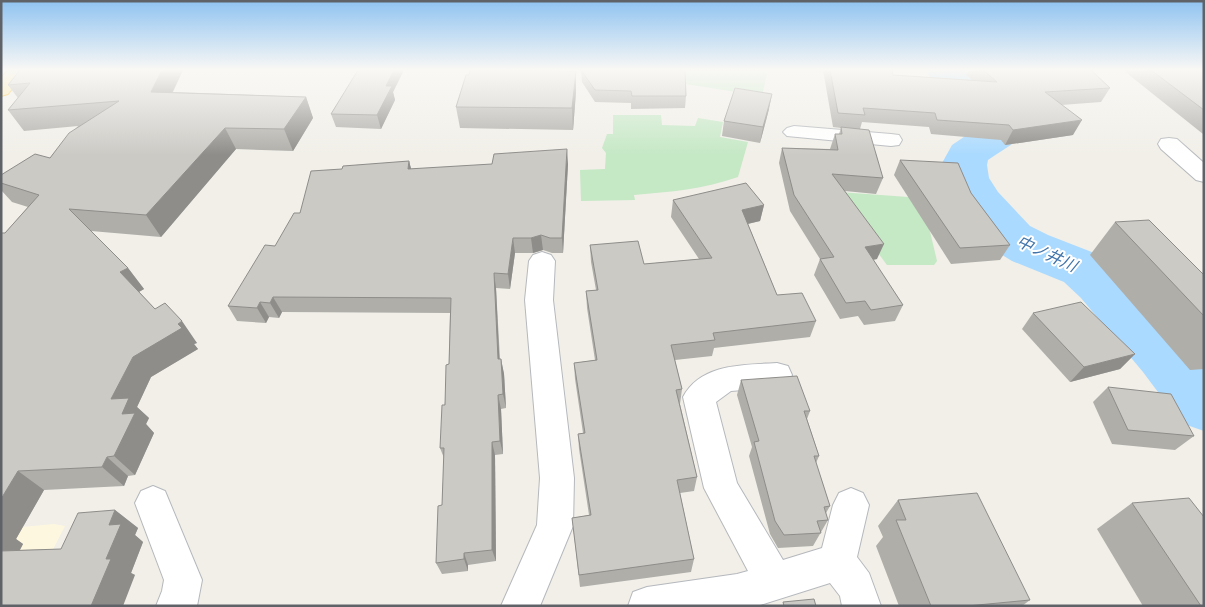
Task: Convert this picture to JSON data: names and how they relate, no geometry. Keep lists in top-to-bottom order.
{
  "water": ["中ノ井川"]
}
